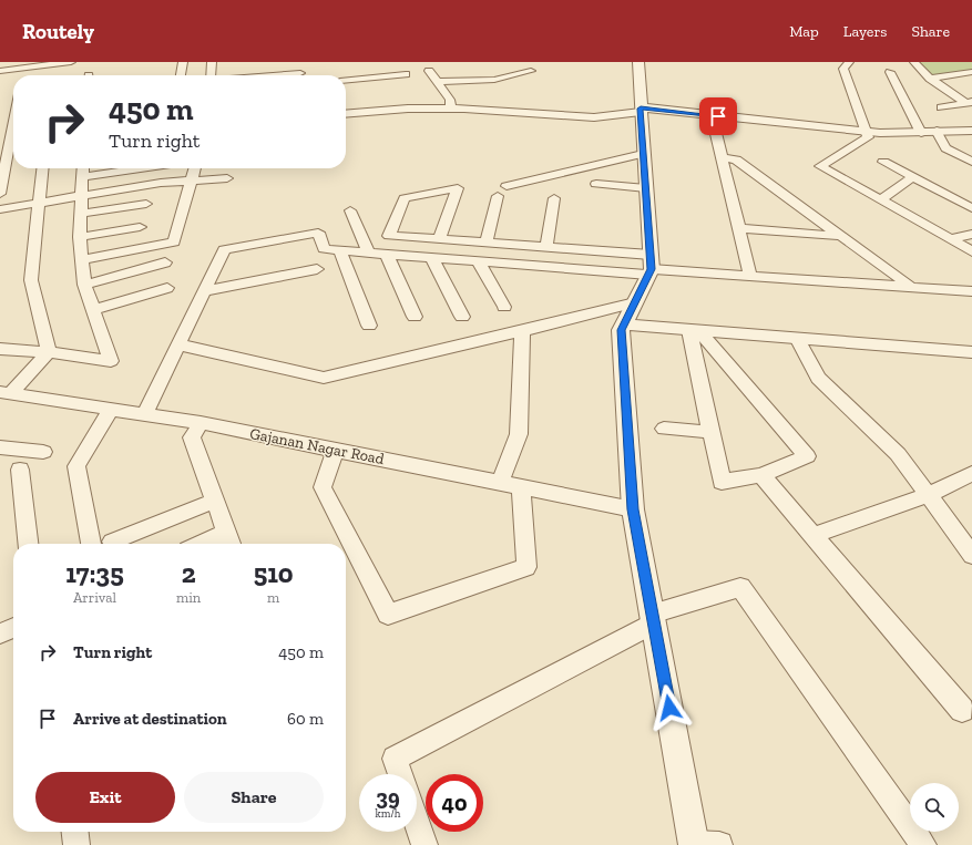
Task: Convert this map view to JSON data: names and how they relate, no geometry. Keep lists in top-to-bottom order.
{
  "streets": {
    "street": ["Gajanan Nagar Road"]
  },
  "page": {
    "header": "Routely",
    "nav": ["Map", "Layers", "Share"],
    "turn": ["450 m", "Turn right"],
    "eta": [
      "17:35",
      "Arrival",
      "2",
      "min",
      "510",
      "m"
    ],
    "list": [
      {
        "name": "Turn right",
        "value": "450 m"
      },
      {
        "name": "Arrive at destination",
        "value": "60 m"
      }
    ],
    "buttons": ["Exit", "Share"],
    "speed": "39 km/h",
    "limit": "40"
  }
}
